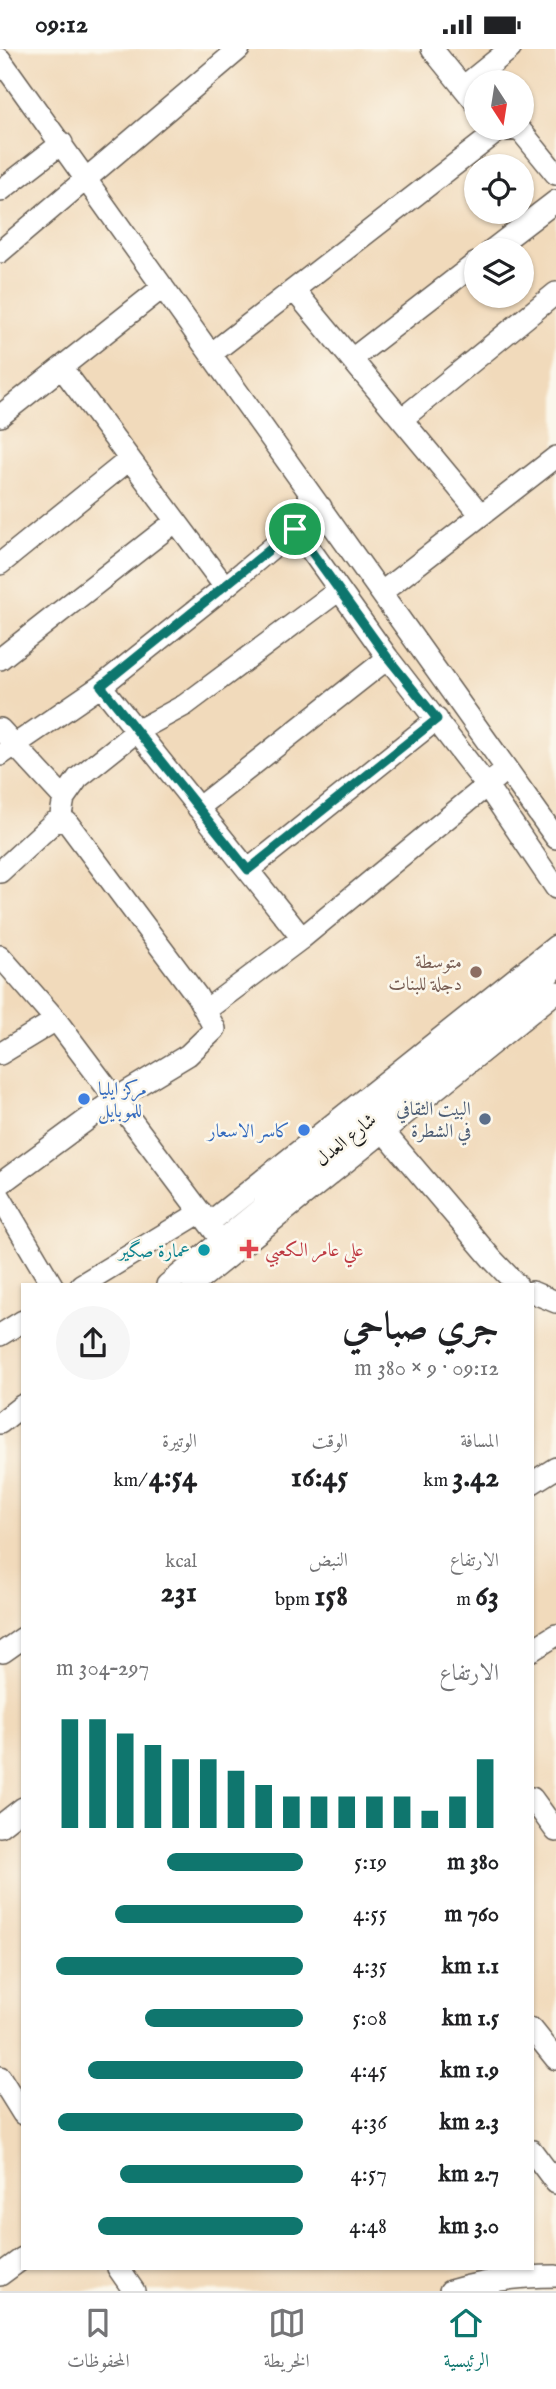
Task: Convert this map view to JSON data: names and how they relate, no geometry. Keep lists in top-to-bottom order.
{
  "streets": {
    "street": ["شارع العدل"]
  },
  "places": {
    "other": [
      "متوسطة دجلة للبنات",
      "مركز ايليا للموبايل",
      "البيت الثقافي في الشطرة",
      "كاسر الاسعار",
      "عمارة صگير"
    ],
    "health": ["علي عامر الكعبي"]
  },
  "north": "bottom",
  "page": {
    "status": "09:12",
    "heading": ["جري صباحي", "09:12 · 9 × 380 m"],
    "stats": [
      ["المسافة", "3.42 km"],
      ["الوقت", "16:45"],
      ["الوتيرة", "4:54 /km"],
      ["الارتفاع", "63 m"],
      ["النبض", "158 bpm"],
      ["kcal", "231"]
    ],
    "chart": ["الارتفاع", "297–304 m"],
    "list": [
      {
        "name": "380 m",
        "note": "5:19"
      },
      {
        "name": "760 m",
        "note": "4:55"
      },
      {
        "name": "1.1 km",
        "note": "4:35"
      },
      {
        "name": "1.5 km",
        "note": "5:08"
      },
      {
        "name": "1.9 km",
        "note": "4:45"
      },
      {
        "name": "2.3 km",
        "note": "4:36"
      },
      {
        "name": "2.7 km",
        "note": "4:57"
      },
      {
        "name": "3.0 km",
        "note": "4:48"
      }
    ],
    "tabs": ["الرئيسية", "الخريطة", "المحفوظات"]
  }
}
